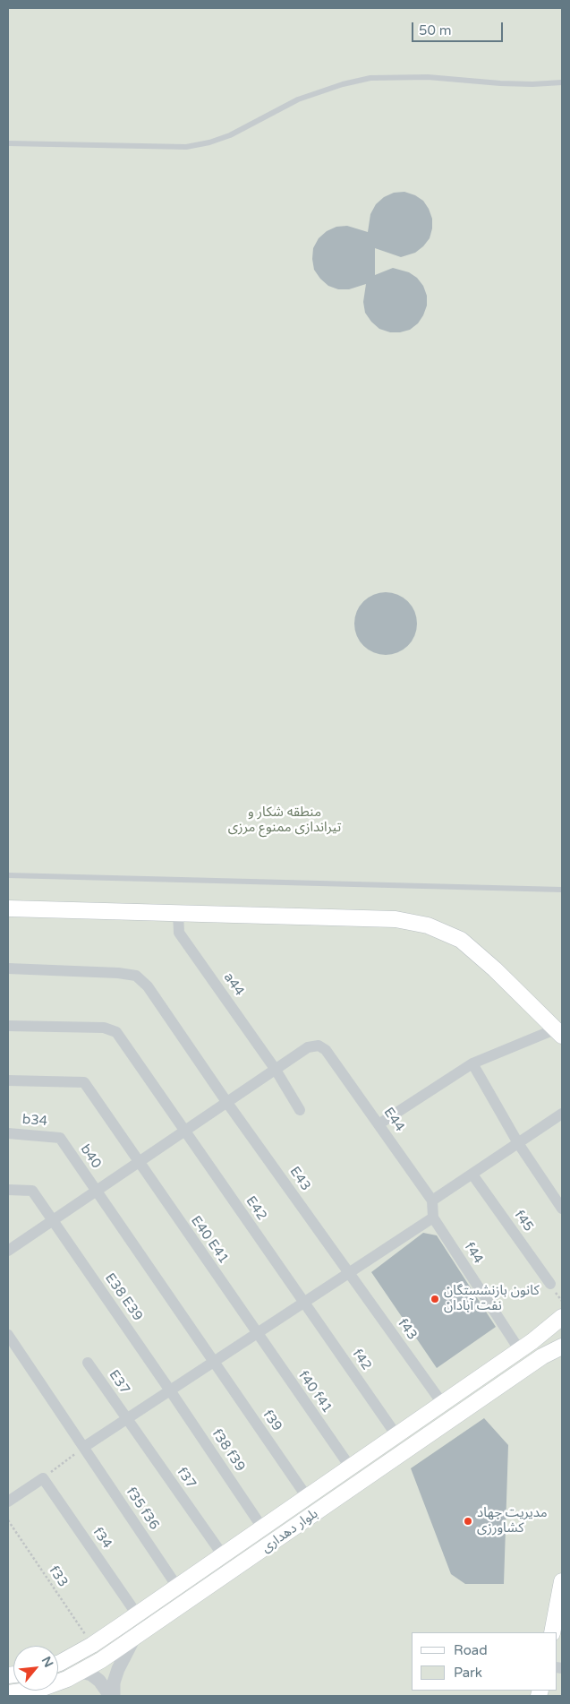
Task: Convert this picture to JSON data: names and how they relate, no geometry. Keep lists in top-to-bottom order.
{
  "streets": {
    "main road": ["بلوار دهداری"],
    "street": [
      "a44",
      "E44",
      "b34",
      "b40",
      "E43",
      "E42",
      "f45",
      "E40 E41",
      "f44",
      "E38 E39",
      "f43",
      "f42",
      "E37",
      "f40 f41",
      "f39",
      "f38 f39",
      "f37",
      "f35 f36",
      "f34"
    ],
    "path": ["f33"]
  },
  "crossings": [
    ["a44", "E44"],
    ["b34", "b40"],
    ["b40", "f39"],
    ["E43", "f43"],
    ["E42", "f42"],
    ["E40 E41", "f40 f41"],
    ["f44", "بلوار دهداری"],
    ["E38 E39", "f38 f39"],
    ["f43", "بلوار دهداری"],
    ["f42", "بلوار دهداری"],
    ["E37", "f37"],
    ["f40 f41", "بلوار دهداری"],
    ["f39", "بلوار دهداری"],
    ["f38 f39", "بلوار دهداری"],
    ["f37", "بلوار دهداری"],
    ["f35 f36", "بلوار دهداری"],
    ["بلوار دهداری", "f34"],
    ["بلوار دهداری", "f33"]
  ],
  "parks": ["منطقه شکار و تیراندازی ممنوع مرزی"],
  "places": ["کانون بازنشستگان نفت آبادان", "مدیریت جهاد کشاورزی"],
  "legend": ["Road", "Park"],
  "scale_bar": "50 m",
  "north": "top right"
}
